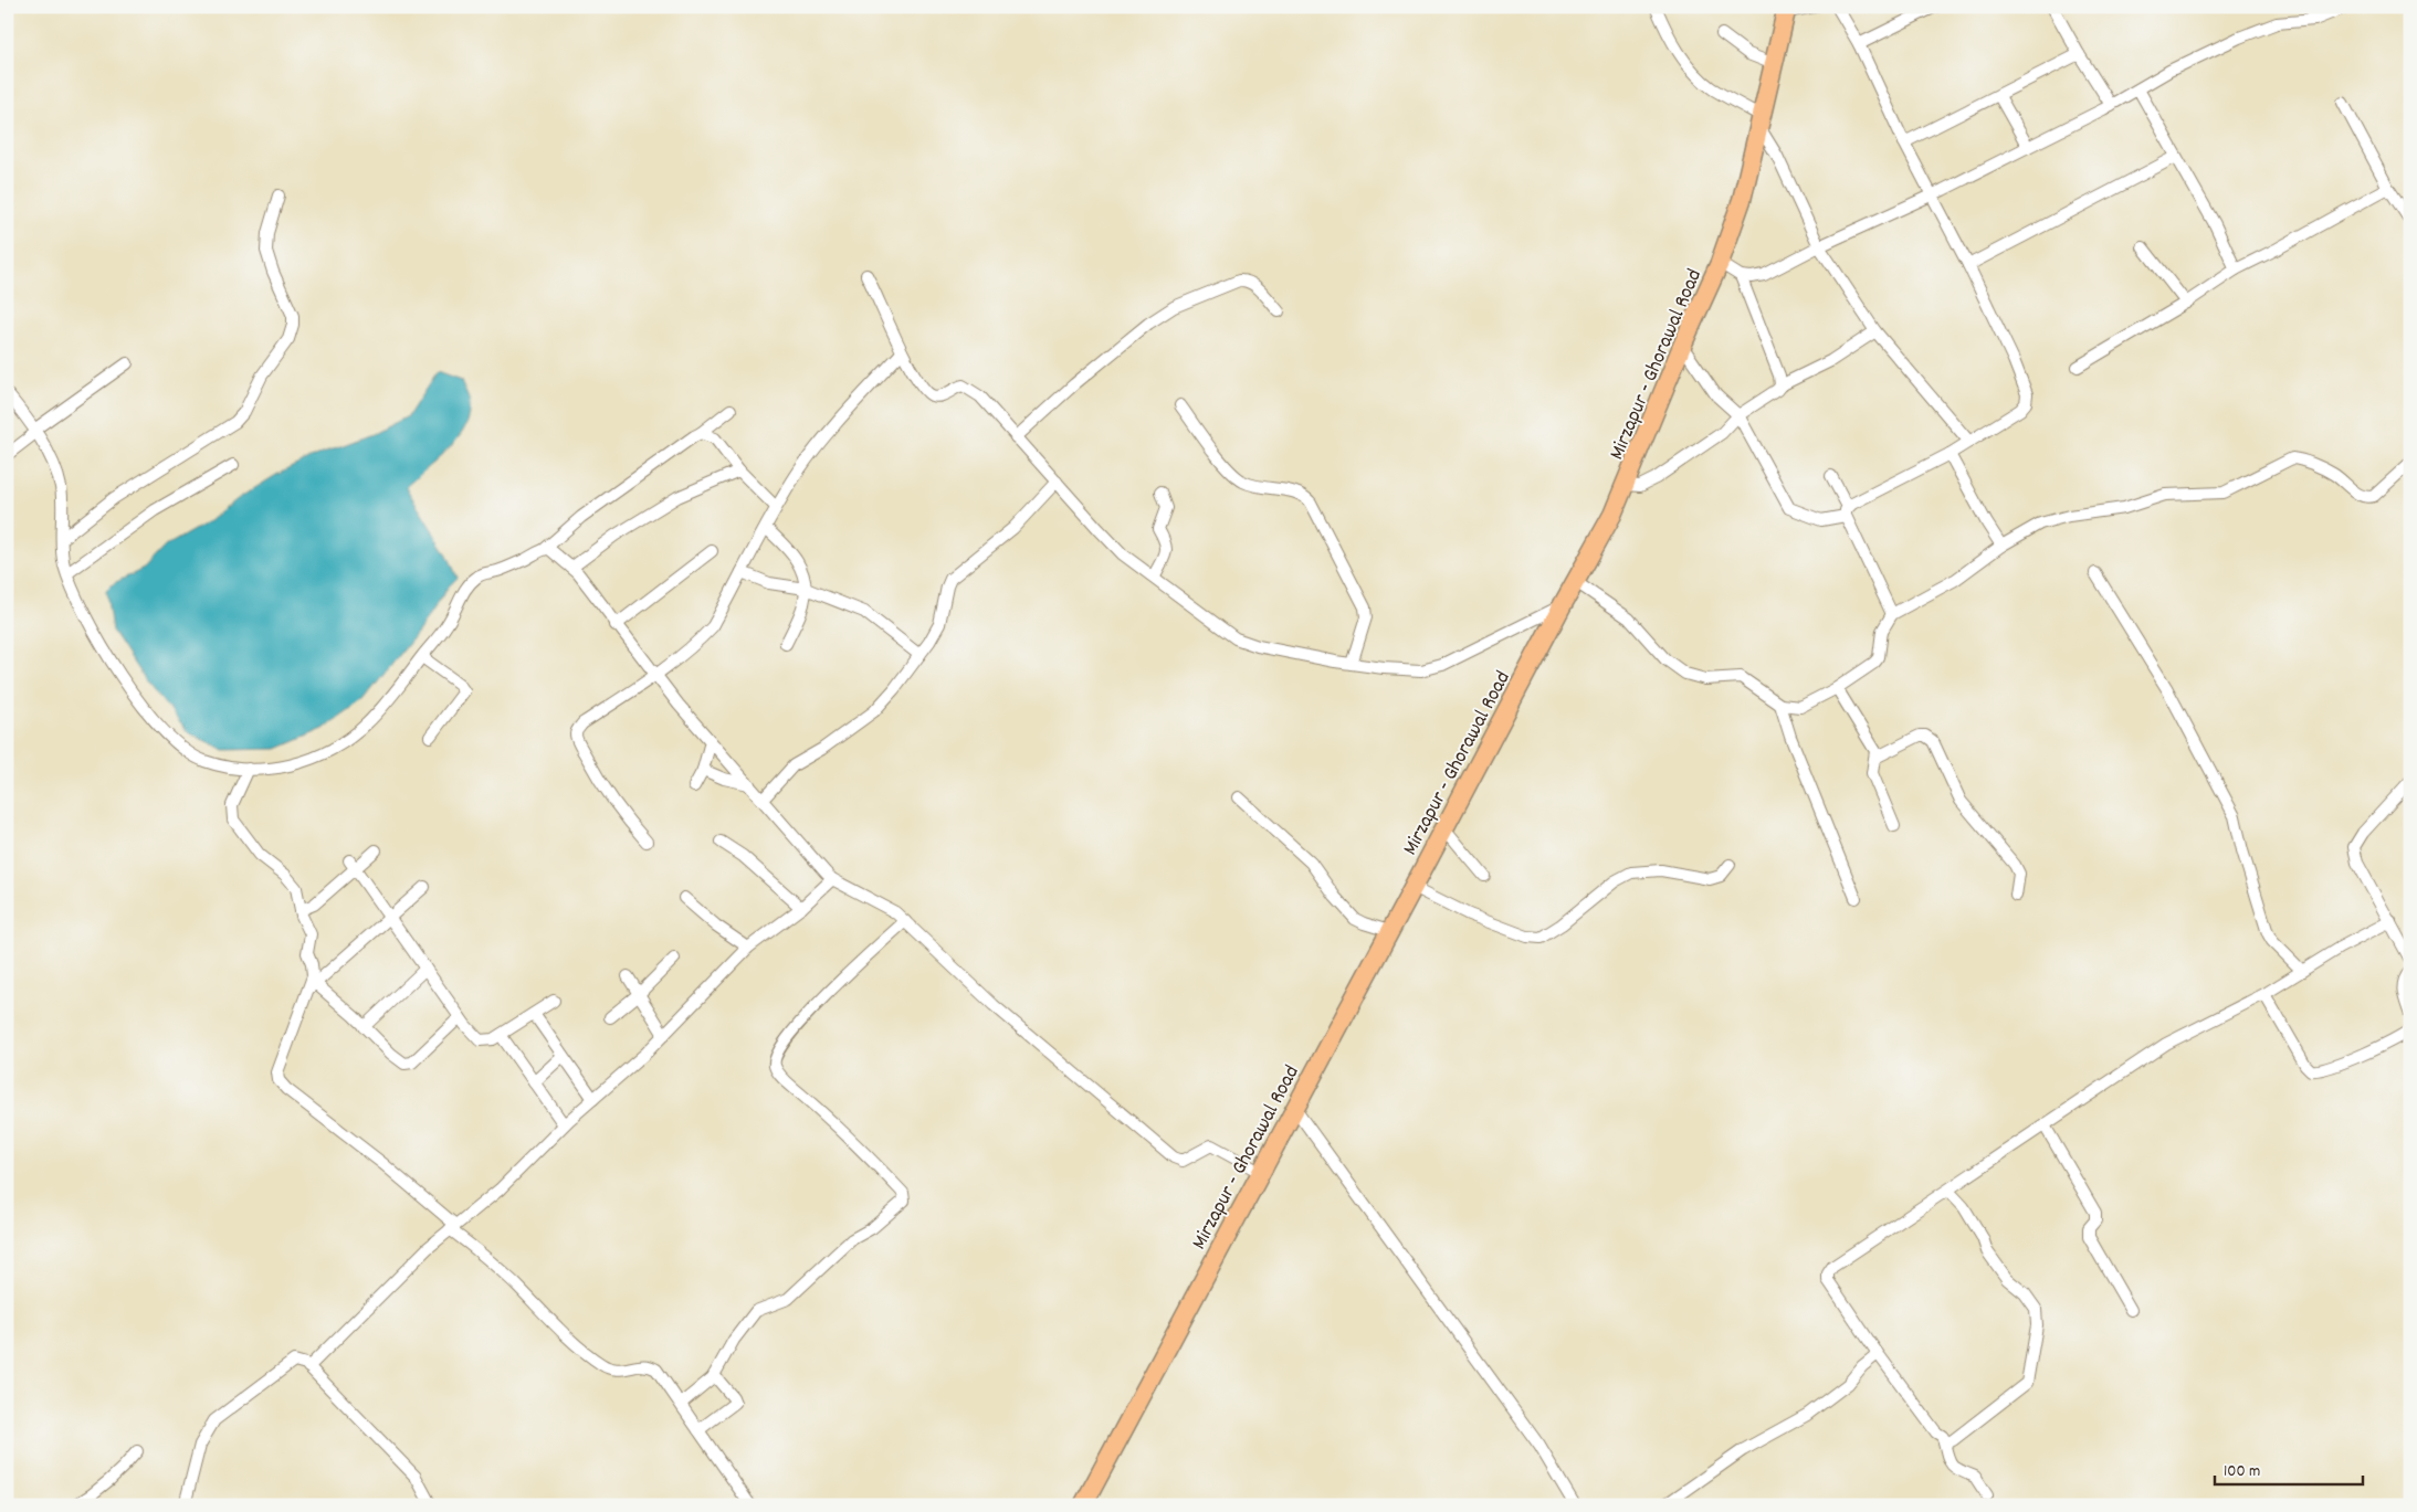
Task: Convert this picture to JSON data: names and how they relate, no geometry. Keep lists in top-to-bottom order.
{
  "streets": {
    "main road": ["Mirzapur - Ghorawal Road"]
  },
  "scale_bar": "100 m"
}
